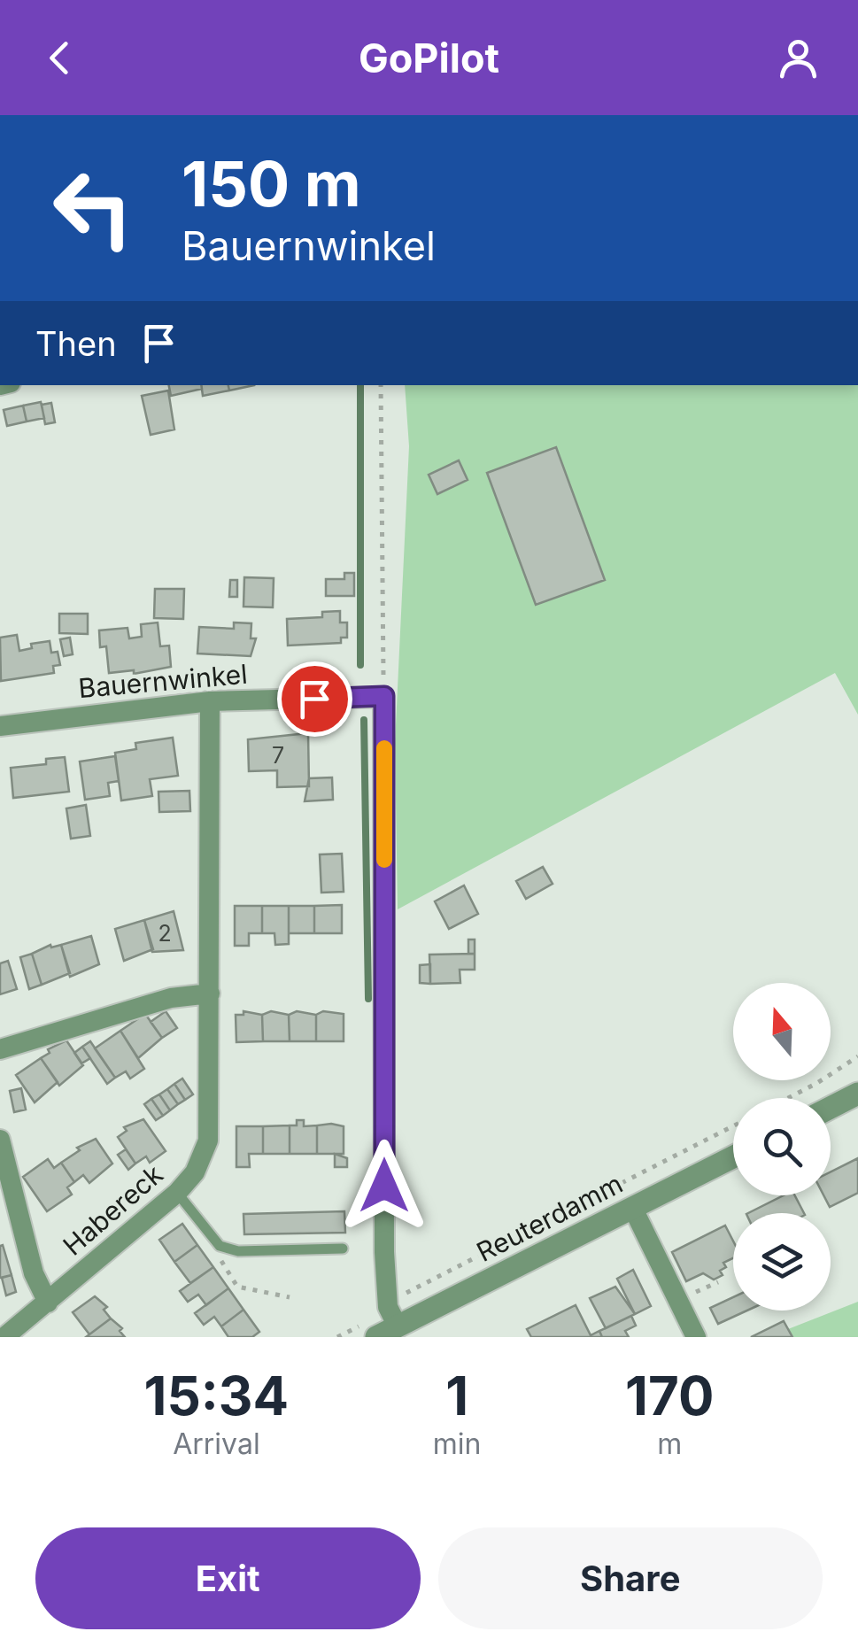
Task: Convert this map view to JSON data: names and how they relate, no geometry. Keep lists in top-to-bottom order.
{
  "streets": {
    "street": ["Bauernwinkel", "Habereck", "Reuterdamm"]
  },
  "crossings": [
    ["Bauernwinkel", "Habereck"]
  ],
  "house_numbers": ["7", "2"],
  "north": "top",
  "page": {
    "header": "GoPilot",
    "turn": ["150 m", "Bauernwinkel"],
    "then": "Then",
    "eta": [
      "15:34",
      "Arrival",
      "1",
      "min",
      "170",
      "m"
    ],
    "buttons": ["Exit", "Share"]
  }
}
